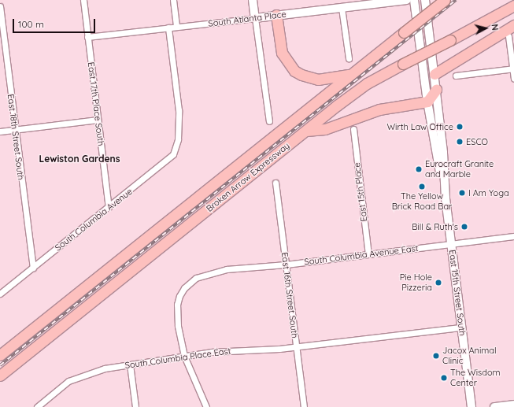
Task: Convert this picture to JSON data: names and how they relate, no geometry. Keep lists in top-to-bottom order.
{
  "streets": {
    "highway": ["Broken Arrow Expressway"],
    "main road": ["South Atlanta Place", "East 15th Street South"],
    "street": [
      "East 17th Place South",
      "East 18th Street South",
      "East 15th Place",
      "South Columbia Avenue",
      "South Columbia Avenue East",
      "East 16th Street South",
      "South Columbia Place East"
    ]
  },
  "crossings": [
    ["South Atlanta Place", "East 17th Place South"],
    ["South Atlanta Place", "South Columbia Avenue"],
    ["East 17th Place South", "South Columbia Avenue"],
    ["East 18th Street South", "South Columbia Avenue"],
    ["East 15th Place", "South Columbia Avenue East"],
    ["South Columbia Avenue East", "East 15th Street South"],
    ["South Columbia Avenue East", "East 16th Street South"],
    ["South Columbia Avenue East", "South Columbia Place East"],
    ["East 15th Street South", "South Columbia Place East"],
    ["East 16th Street South", "South Columbia Place East"]
  ],
  "districts": ["Lewiston Gardens"],
  "places": [
    "Wirth Law Office",
    "ESCO",
    "Eurocraft Granite and Marble",
    "The Yellow Brick Road Bar",
    "I Am Yoga",
    "Bill & Ruth's",
    "Pie Hole Pizzeria",
    "Jacox Animal Clinic",
    "The Wisdom Center"
  ],
  "scale_bar": "100 m",
  "north": "right"
}
